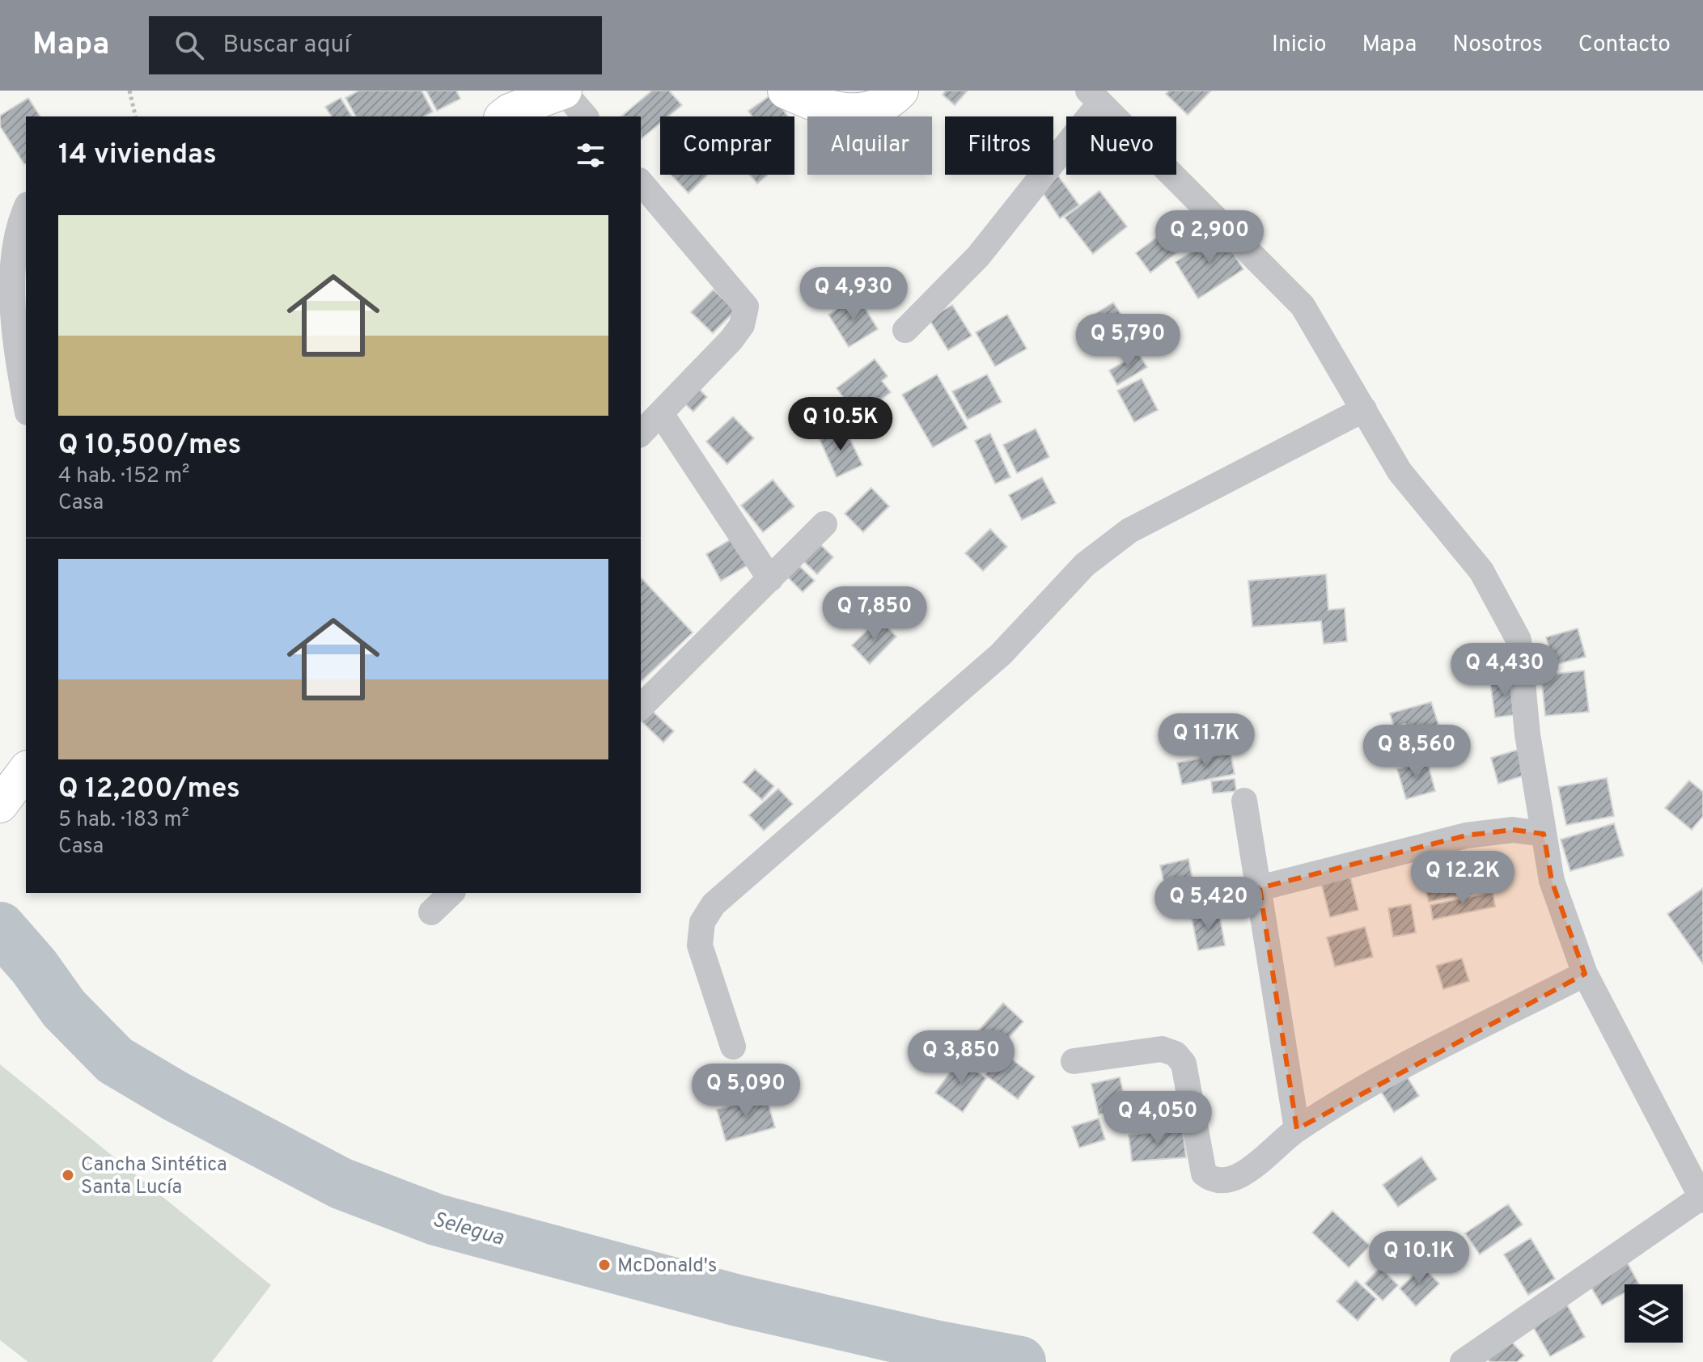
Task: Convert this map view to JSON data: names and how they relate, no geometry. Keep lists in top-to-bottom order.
{
  "water": ["Selegua"],
  "places": ["Cancha Sintética Santa Lucía", "McDonald's"],
  "page": {
    "header": "Mapa",
    "search": "Buscar aquí",
    "nav": [
      "Inicio",
      "Mapa",
      "Nosotros",
      "Contacto"
    ],
    "chip": [
      "Comprar",
      "Alquilar",
      "Filtros",
      "Nuevo"
    ],
    "heading": "14 viviendas",
    "list": [
      {
        "name": "Q 10,500/mes",
        "note": "4 hab. · 152 m² · Casa"
      },
      {
        "name": "Q 12,200/mes",
        "note": "5 hab. · 183 m² · Casa"
      }
    ],
    "price": [
      "Q 2,900",
      "Q 4,930",
      "Q 5,790",
      "Q 10.5K",
      "Q 7,850",
      "Q 4,430",
      "Q 11.7K",
      "Q 8,560",
      "Q 12.2K",
      "Q 5,420",
      "Q 3,850",
      "Q 5,090",
      "Q 4,050",
      "Q 10.1K"
    ]
  }
}
